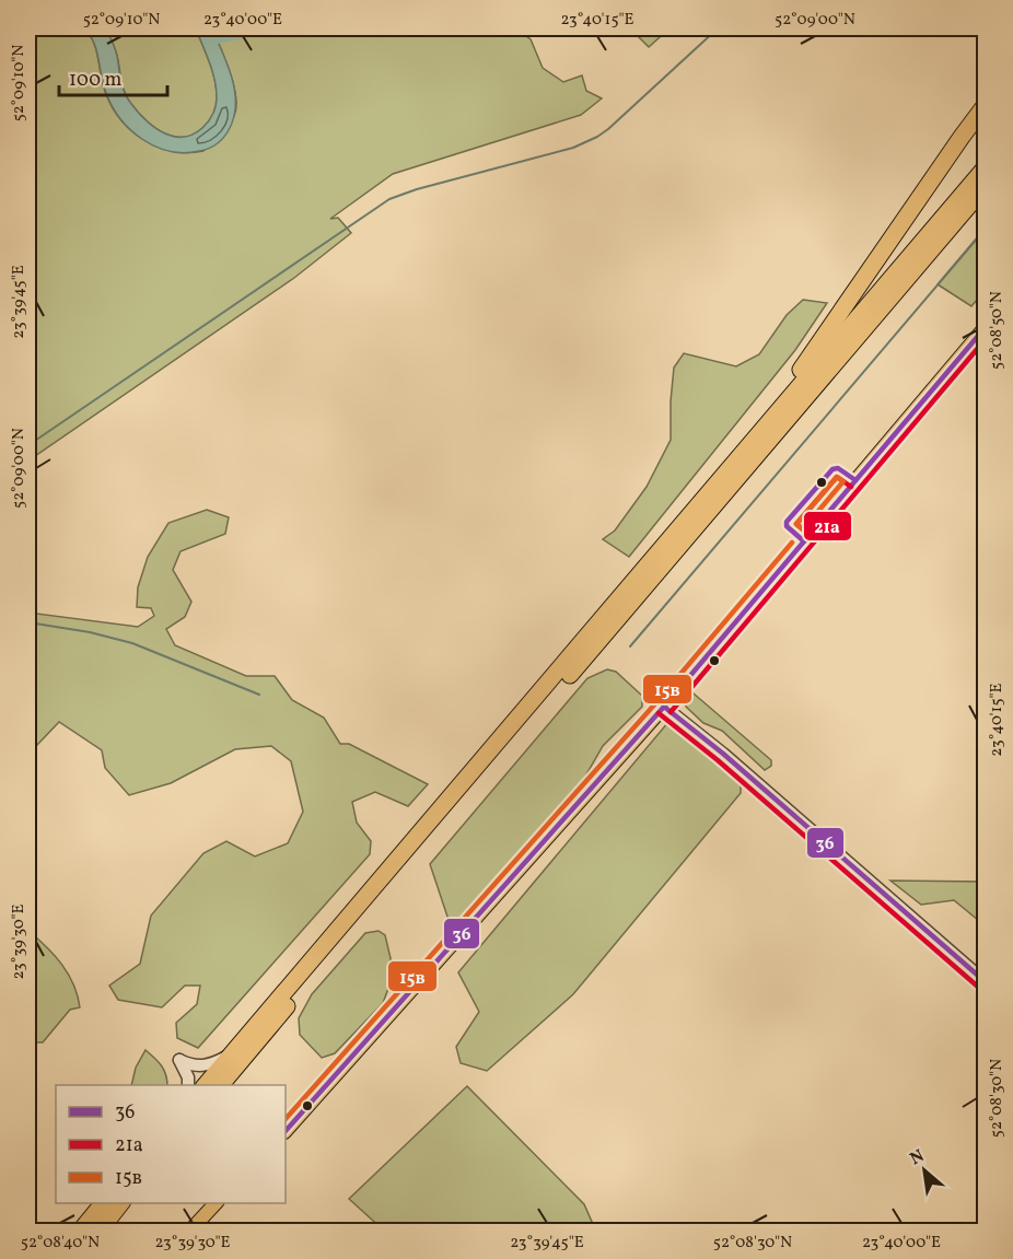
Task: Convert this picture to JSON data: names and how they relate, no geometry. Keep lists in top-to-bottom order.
{
  "lines": ["transit line 36", "transit line 21а", "transit line 15в"],
  "legend": ["36", "21а", "15в"],
  "scale_bar": "100 m",
  "north": "top left",
  "coordinates": [
    "52°09'10\"N",
    "23°40'00\"E",
    "23°40'15\"E",
    "52°09'00\"N",
    "23°39'45\"E",
    "52°08'50\"N",
    "23°39'30\"E",
    "52°08'30\"N",
    "52°08'40\"N"
  ]
}
